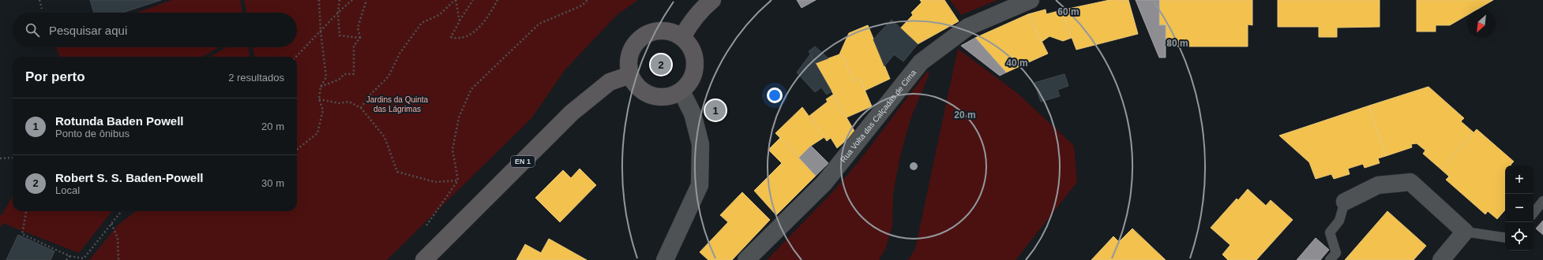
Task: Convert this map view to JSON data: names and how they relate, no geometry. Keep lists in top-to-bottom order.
{
  "streets": {
    "main road": ["EN 1"],
    "street": ["Rua Volta das Calçadas de Cima"]
  },
  "parks": ["Jardins da Quinta das Lágrimas"],
  "north": "bottom left",
  "page": {
    "search": "Pesquisar aqui",
    "pins": ["2", "1"],
    "heading": ["Por perto", "2 resultados"],
    "list": [
      {
        "mark": "1",
        "name": "Rotunda Baden Powell",
        "note": "Ponto de ônibus",
        "value": "20 m"
      },
      {
        "mark": "2",
        "name": "Robert S. S. Baden-Powell",
        "note": "Local",
        "value": "30 m"
      }
    ],
    "map_buttons": ["+", "−"]
  },
  "rings": [
    "60 m",
    "80 m",
    "40 m",
    "20 m"
  ]
}
